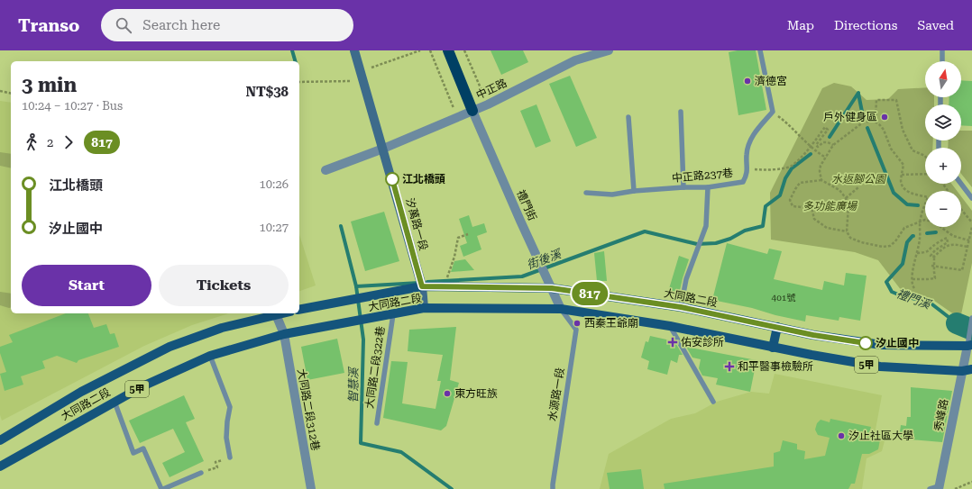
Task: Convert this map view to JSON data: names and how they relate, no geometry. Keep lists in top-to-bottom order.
{
  "streets": {
    "main road": ["大同路二段", "5甲"],
    "street": [
      "中正路",
      "禮門街",
      "汐萬路一段",
      "大同路二段312巷",
      "秀峰路"
    ],
    "lane": ["中正路237巷", "大同路二段322巷", "水源路一段"]
  },
  "crossings": [
    ["中正路", "禮門街"],
    ["中正路", "汐萬路一段"],
    ["禮門街", "大同路二段"],
    ["禮門街", "水源路一段"],
    ["汐萬路一段", "大同路二段"],
    ["大同路二段", "大同路二段322巷"],
    ["大同路二段", "水源路一段"],
    ["大同路二段", "大同路二段312巷"],
    ["大同路二段", "秀峰路"]
  ],
  "water": ["街後溪", "禮門溪", "智慧溪"],
  "parks": ["水返腳公園", "多功能廣場"],
  "places": {
    "other": [
      "濟德宮",
      "戶外健身區",
      "江北橋頭",
      "西秦王爺廟",
      "汐止國中",
      "東方旺族",
      "汐止社區大學"
    ],
    "health": ["佑安診所", "和平醫事檢驗所"]
  },
  "lines": ["bus line 817"],
  "house_numbers": ["401號"],
  "north": "top",
  "page": {
    "header": "Transo",
    "search": "Search here",
    "nav": ["Map", "Directions", "Saved"],
    "on_map": "817",
    "map_buttons": ["+", "−"],
    "heading": ["3 min", "10:24 – 10:27 · Bus", "NT$38"],
    "legs": ["2", "817"],
    "list": [
      {
        "name": "江北橋頭",
        "value": "10:26"
      },
      {
        "name": "汐止國中",
        "value": "10:27"
      }
    ],
    "buttons": ["Start", "Tickets"]
  }
}
